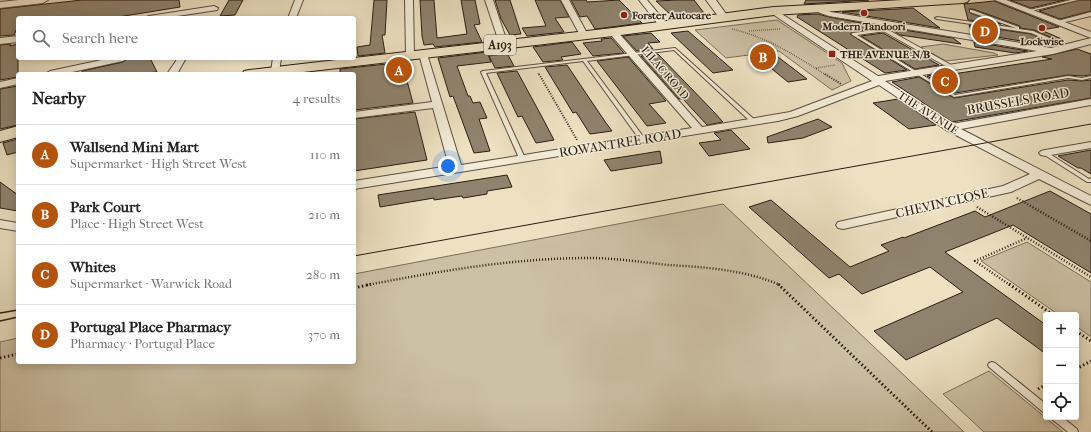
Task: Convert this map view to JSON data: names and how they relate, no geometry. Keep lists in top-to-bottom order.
{
  "streets": {
    "main road": ["A193"],
    "street": [
      "LILAC ROAD",
      "BRUSSELS ROAD",
      "THE AVENUE",
      "ROWANTREE ROAD",
      "CHEVIN CLOSE"
    ]
  },
  "crossings": [
    ["A193", "LILAC ROAD"],
    ["A193", "THE AVENUE"],
    ["LILAC ROAD", "ROWANTREE ROAD"],
    ["BRUSSELS ROAD", "THE AVENUE"],
    ["THE AVENUE", "ROWANTREE ROAD"],
    ["THE AVENUE", "CHEVIN CLOSE"]
  ],
  "places": {
    "other": ["Modern Tandoori", "Forster Autocare", "Lockwise"],
    "transit": ["THE AVENUE-N/B"]
  },
  "page": {
    "pins": [
      "D",
      "B",
      "A",
      "C"
    ],
    "search": "Search here",
    "heading": ["Nearby", "4 results"],
    "list": [
      {
        "mark": "A",
        "name": "Wallsend Mini Mart",
        "note": "Supermarket · High Street West",
        "value": "110 m"
      },
      {
        "mark": "B",
        "name": "Park Court",
        "note": "Place · High Street West",
        "value": "210 m"
      },
      {
        "mark": "C",
        "name": "Whites",
        "note": "Supermarket · Warwick Road",
        "value": "280 m"
      },
      {
        "mark": "D",
        "name": "Portugal Place Pharmacy",
        "note": "Pharmacy · Portugal Place",
        "value": "370 m"
      }
    ],
    "map_buttons": ["+", "−"]
  }
}
